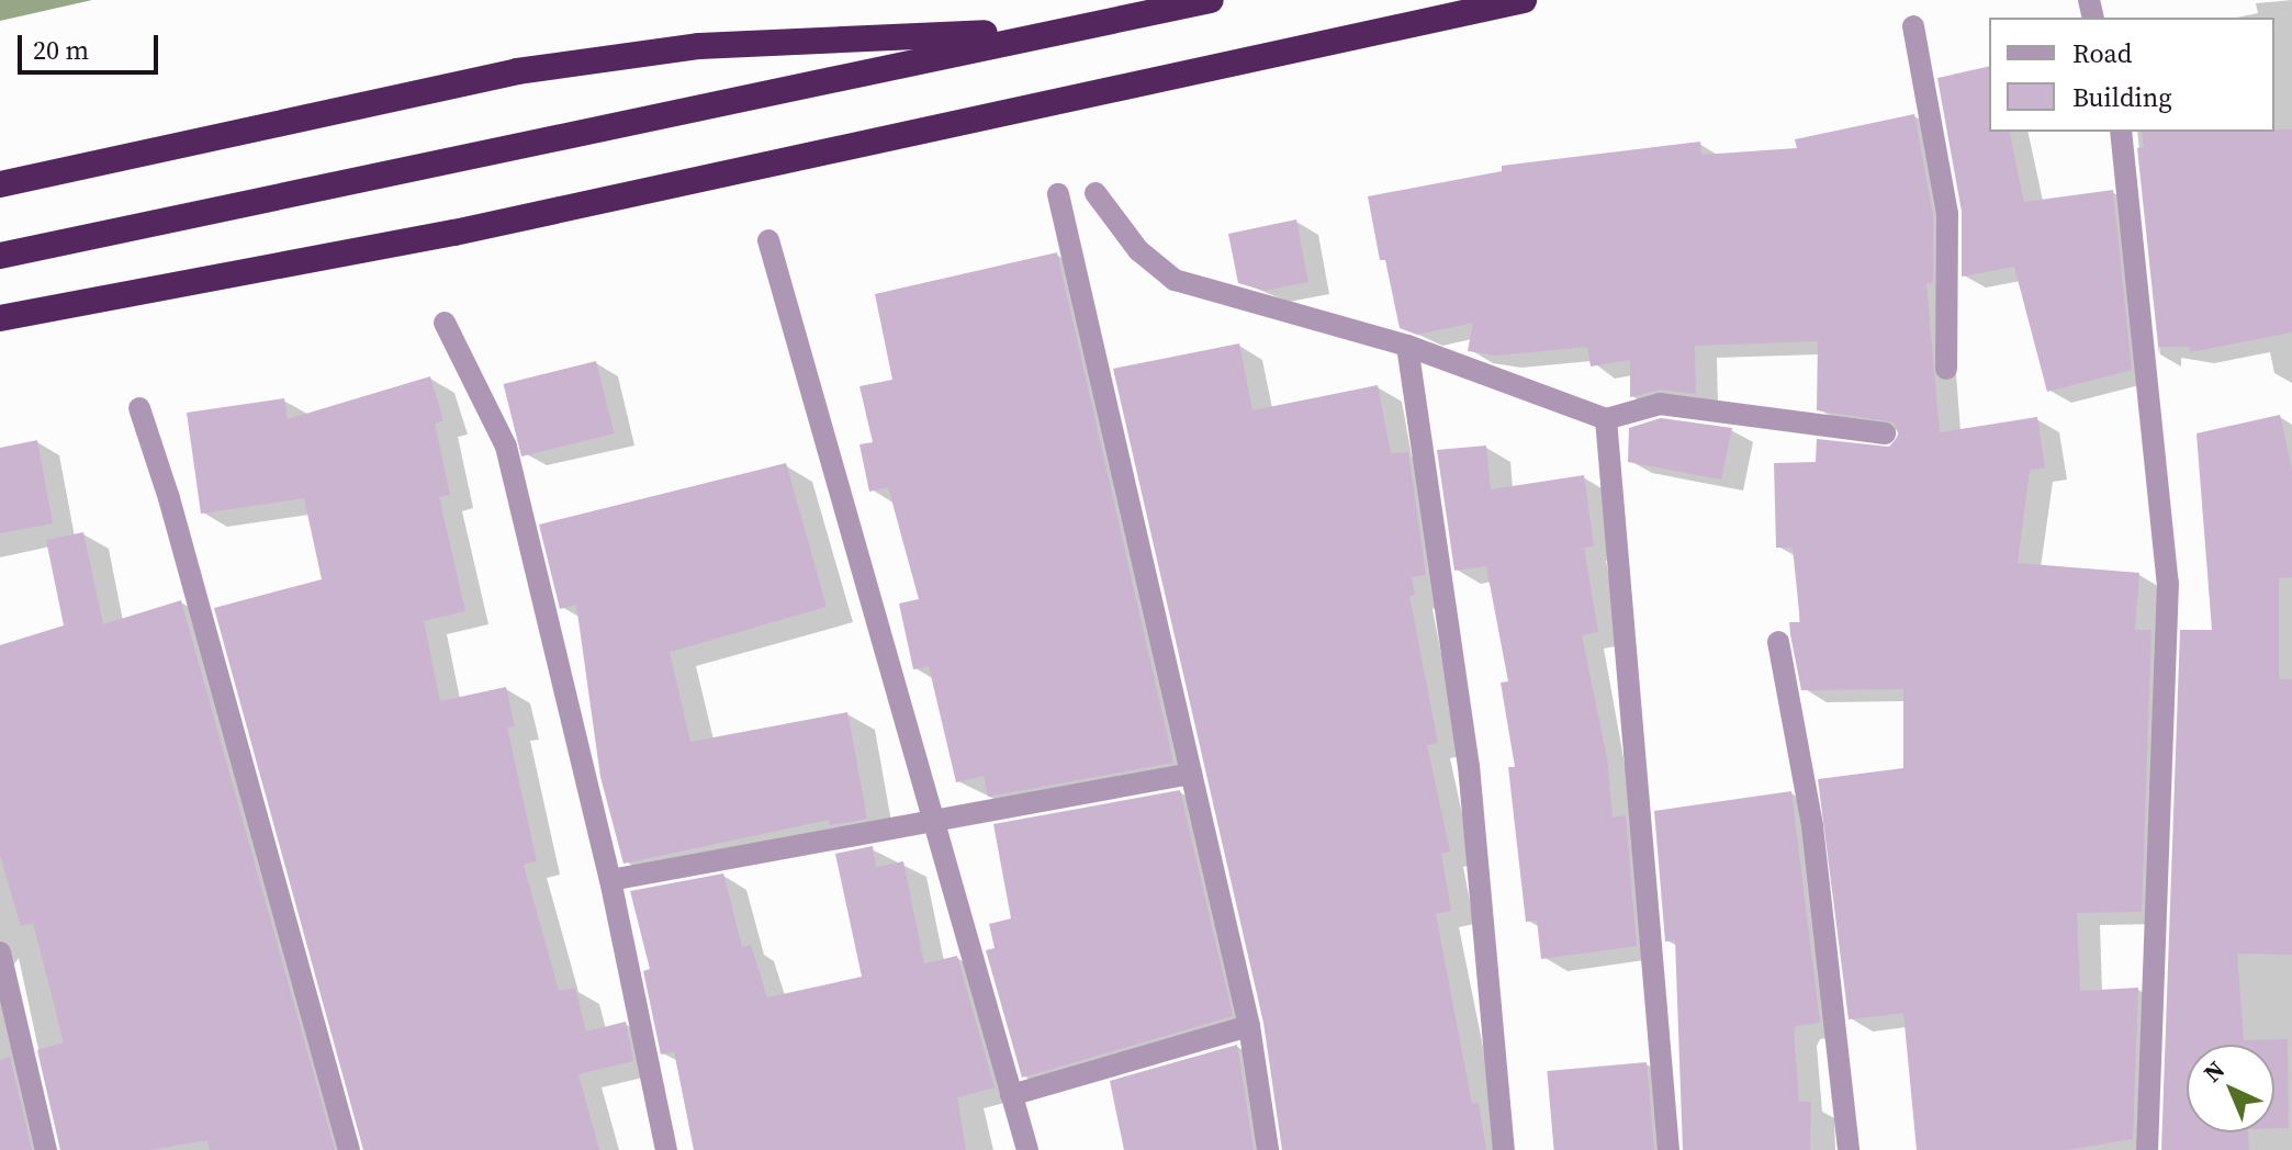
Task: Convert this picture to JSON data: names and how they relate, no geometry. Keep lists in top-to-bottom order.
{
  "legend": ["Road", "Building"],
  "scale_bar": "20 m",
  "north": "top left"
}
